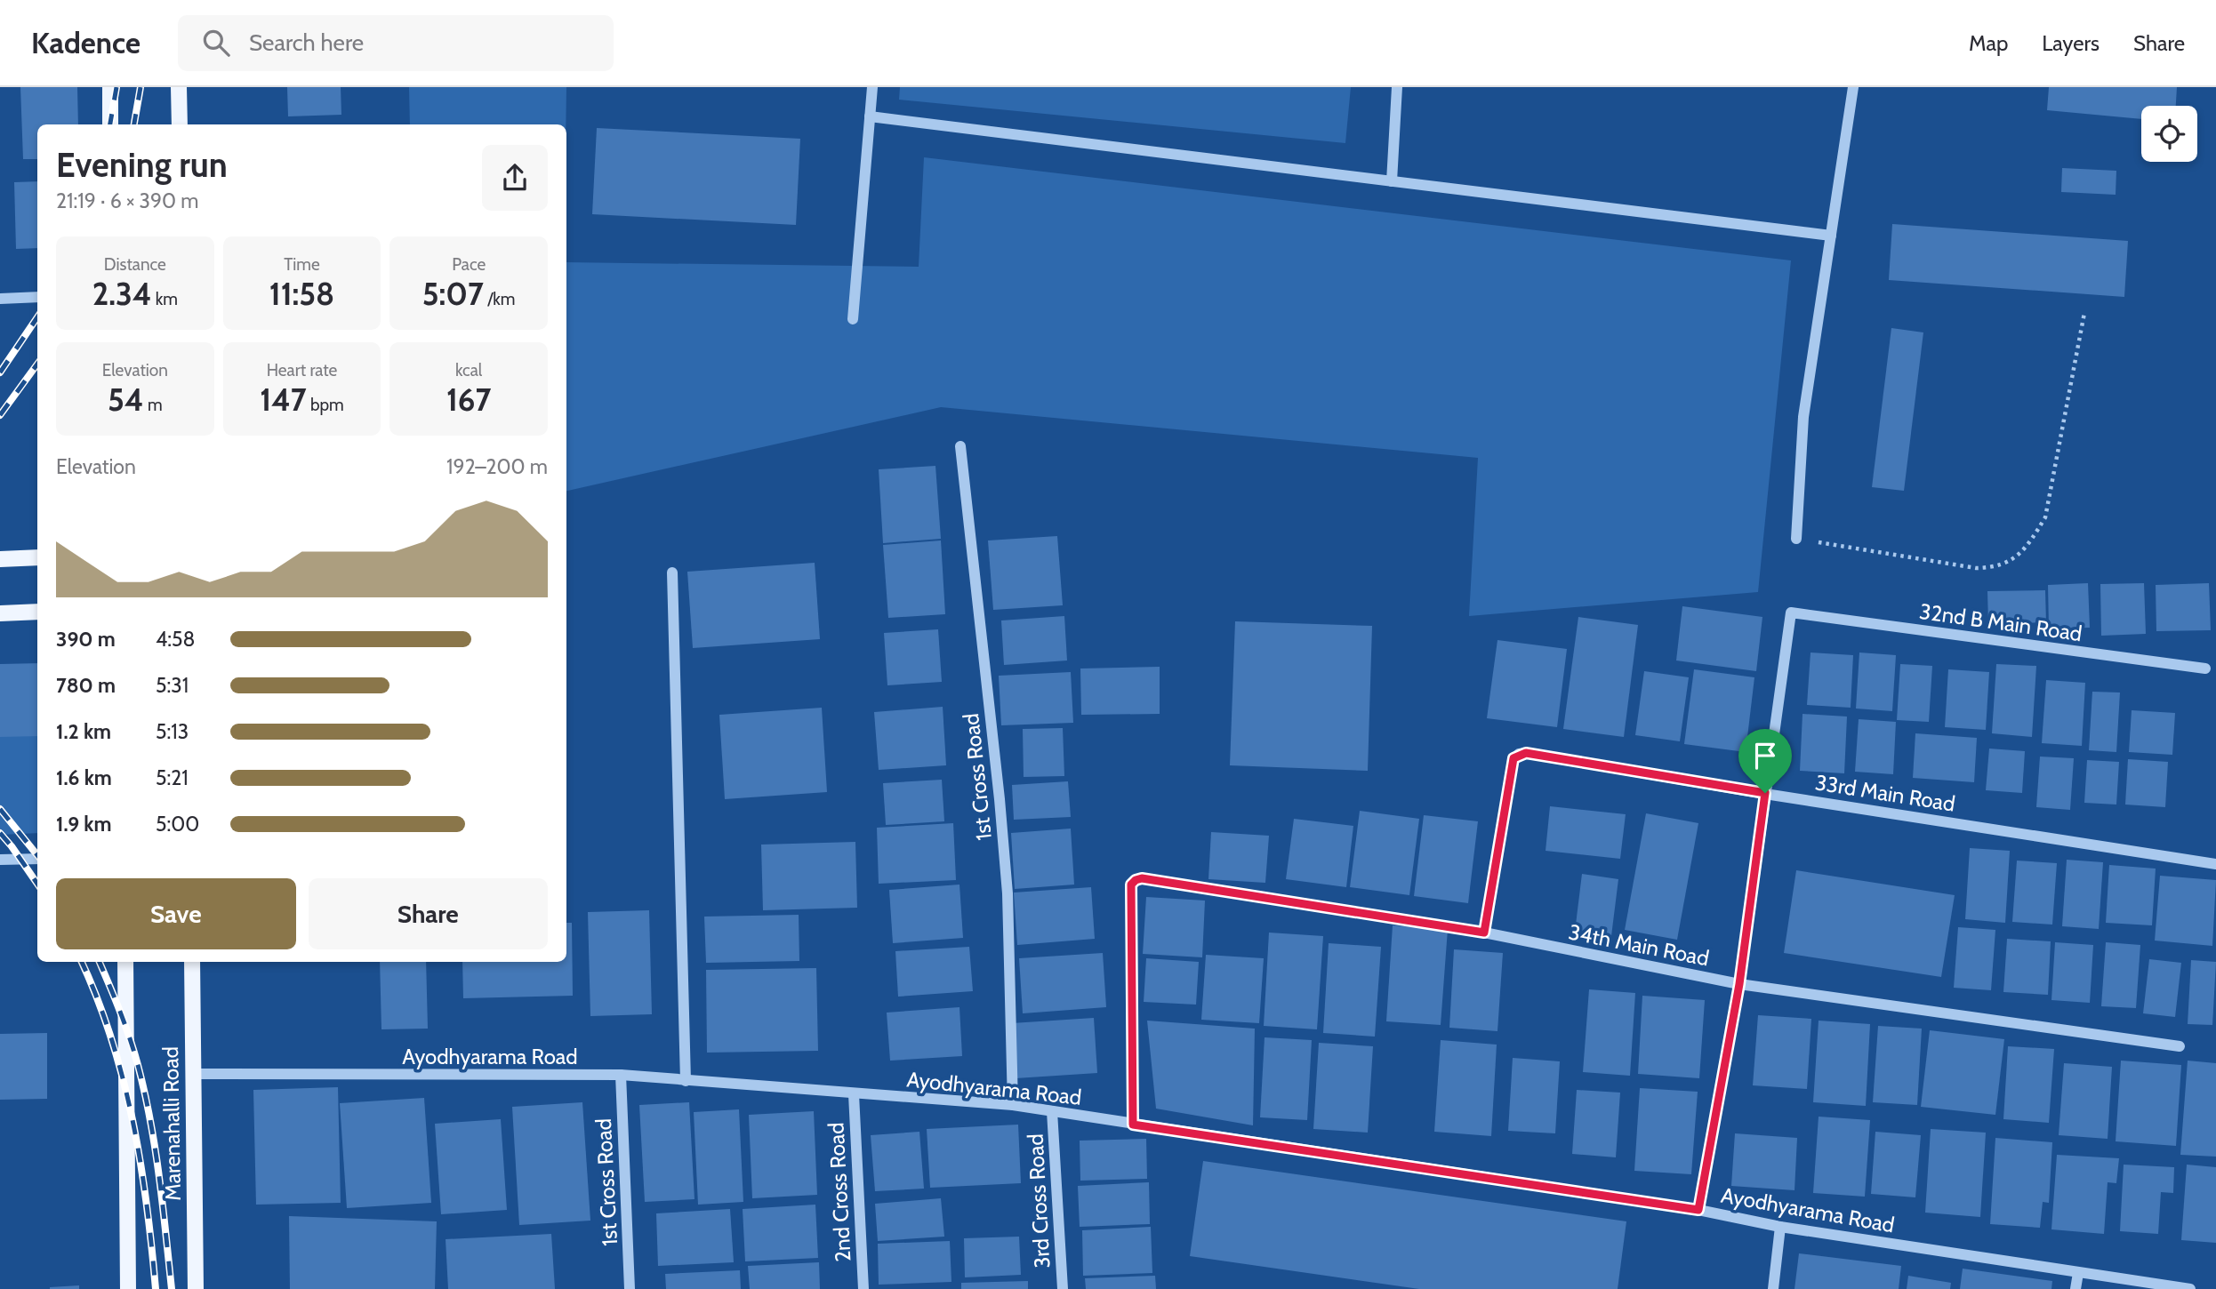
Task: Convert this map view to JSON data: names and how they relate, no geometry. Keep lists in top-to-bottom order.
{
  "streets": {
    "main road": ["Marenahalli Road"],
    "street": [
      "32nd B Main Road",
      "1st Cross Road",
      "33rd Main Road",
      "34th Main Road",
      "Ayodhyarama Road",
      "2nd Cross Road",
      "3rd Cross Road"
    ]
  },
  "crossings": [
    ["32nd B Main Road", "33rd Main Road"],
    ["1st Cross Road", "Ayodhyarama Road"],
    ["33rd Main Road", "34th Main Road"],
    ["34th Main Road", "Ayodhyarama Road"],
    ["Ayodhyarama Road", "Marenahalli Road"],
    ["Ayodhyarama Road", "2nd Cross Road"],
    ["Ayodhyarama Road", "3rd Cross Road"]
  ],
  "page": {
    "header": "Kadence",
    "search": "Search here",
    "nav": ["Map", "Layers", "Share"],
    "heading": ["Evening run", "21:19 · 6 × 390 m"],
    "stats": [
      ["Distance", "2.34 km"],
      ["Time", "11:58"],
      ["Pace", "5:07 /km"],
      ["Elevation", "54 m"],
      ["Heart rate", "147 bpm"],
      ["kcal", "167"]
    ],
    "chart": ["Elevation", "192–200 m"],
    "list": [
      {
        "name": "390 m",
        "note": "4:58"
      },
      {
        "name": "780 m",
        "note": "5:31"
      },
      {
        "name": "1.2 km",
        "note": "5:13"
      },
      {
        "name": "1.6 km",
        "note": "5:21"
      },
      {
        "name": "1.9 km",
        "note": "5:00"
      }
    ],
    "buttons": ["Save", "Share"]
  }
}
